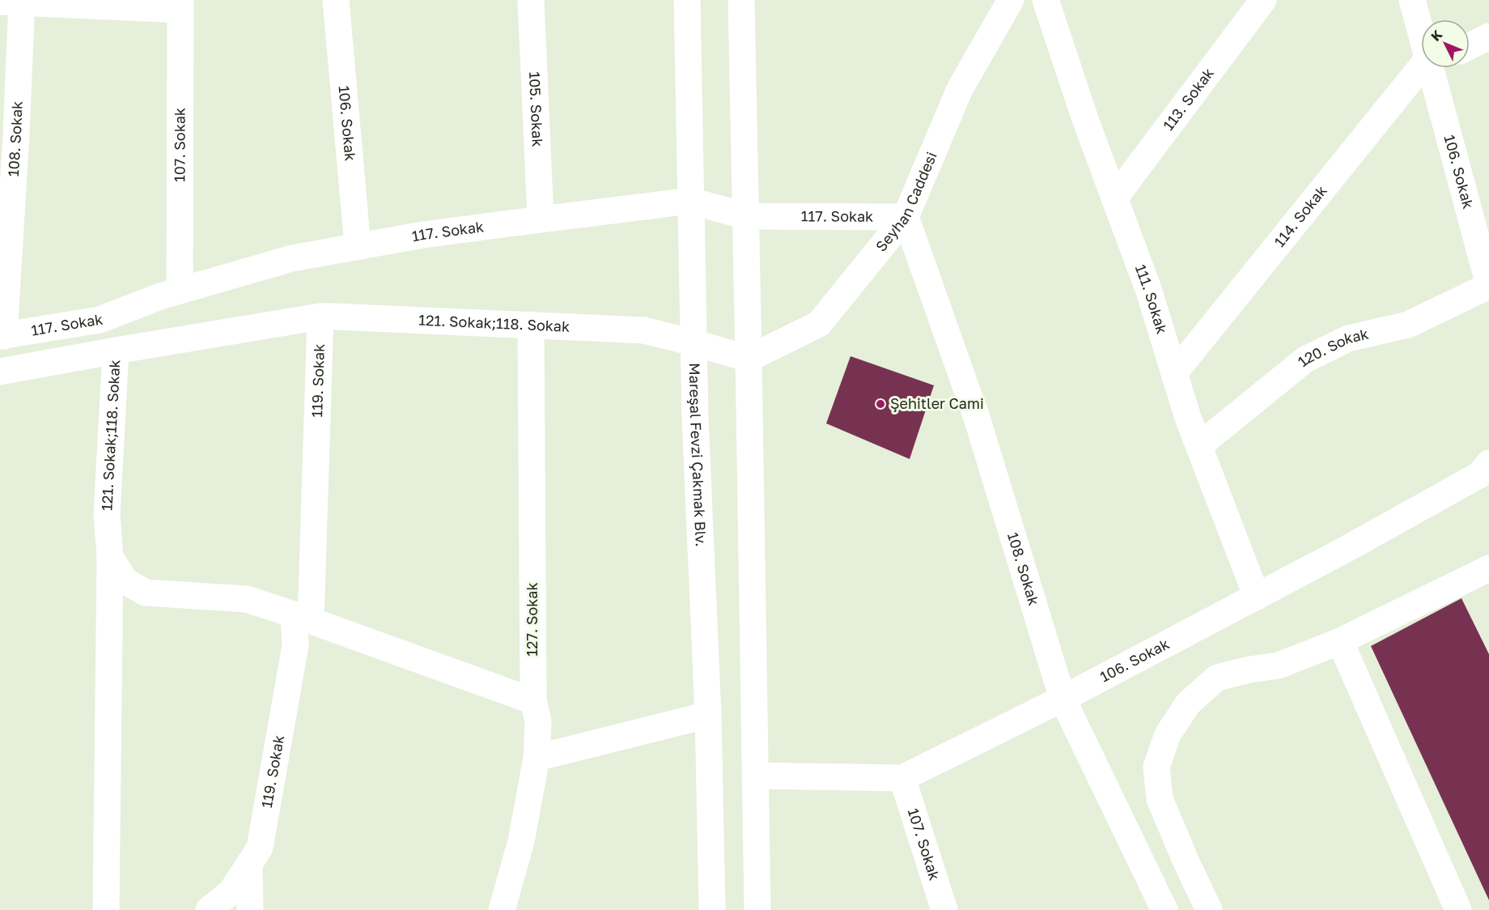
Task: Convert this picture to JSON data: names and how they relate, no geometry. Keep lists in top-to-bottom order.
{
  "streets": {
    "street": [
      "113. Sokak",
      "105. Sokak",
      "106. Sokak",
      "108. Sokak",
      "107. Sokak",
      "Seyhan Caddesi",
      "114. Sokak",
      "117. Sokak",
      "111. Sokak",
      "121. Sokak;118. Sokak",
      "120. Sokak",
      "119. Sokak",
      "Mareşal Fevzi Çakmak Blv.",
      "127. Sokak"
    ]
  },
  "crossings": [
    ["113. Sokak", "111. Sokak"],
    ["105. Sokak", "117. Sokak"],
    ["106. Sokak", "108. Sokak"],
    ["106. Sokak", "107. Sokak"],
    ["106. Sokak", "117. Sokak"],
    ["106. Sokak", "111. Sokak"],
    ["106. Sokak", "120. Sokak"],
    ["108. Sokak", "Seyhan Caddesi"],
    ["108. Sokak", "117. Sokak"],
    ["107. Sokak", "117. Sokak"],
    ["Seyhan Caddesi", "117. Sokak"],
    ["Seyhan Caddesi", "121. Sokak;118. Sokak"],
    ["114. Sokak", "111. Sokak"],
    ["117. Sokak", "Mareşal Fevzi Çakmak Blv."],
    ["111. Sokak", "120. Sokak"],
    ["121. Sokak;118. Sokak", "119. Sokak"],
    ["121. Sokak;118. Sokak", "Mareşal Fevzi Çakmak Blv."],
    ["121. Sokak;118. Sokak", "127. Sokak"]
  ],
  "places": ["Şehitler Cami"],
  "north": "top left"
}
